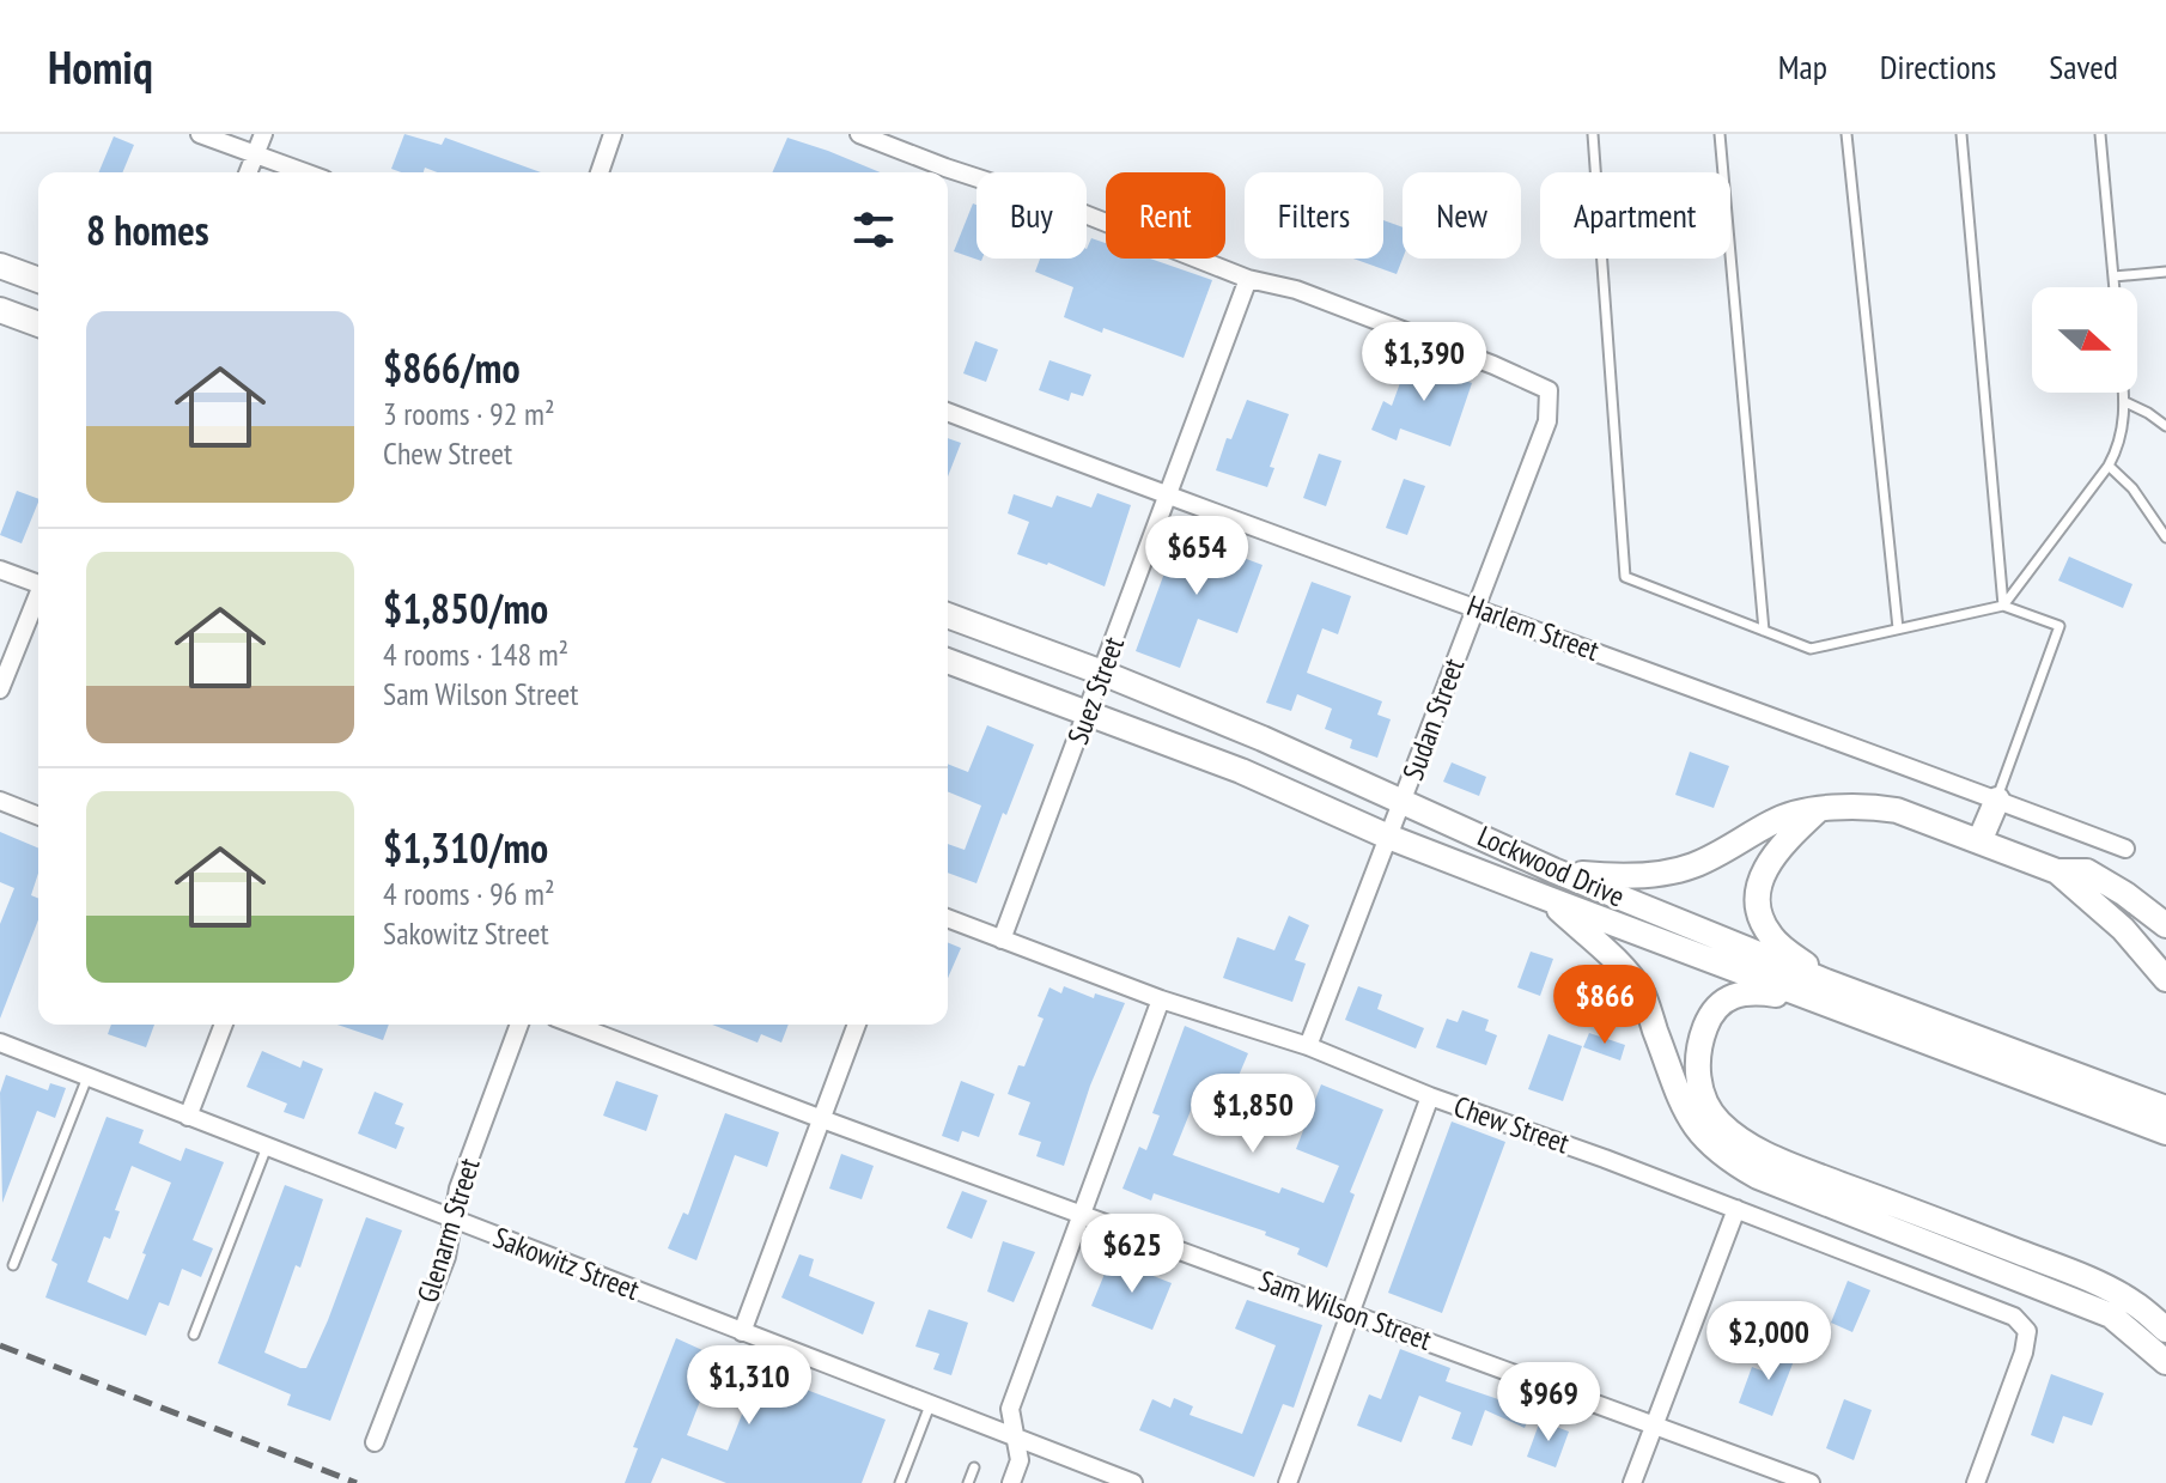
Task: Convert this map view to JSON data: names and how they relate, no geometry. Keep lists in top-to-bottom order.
{
  "streets": {
    "main road": ["Lockwood Drive"],
    "street": [
      "Harlem Street",
      "Suez Street",
      "Sudan Street",
      "Chew Street",
      "Glenarm Street",
      "Sakowitz Street",
      "Sam Wilson Street"
    ]
  },
  "crossings": [
    ["Harlem Street", "Suez Street"],
    ["Harlem Street", "Sudan Street"],
    ["Suez Street", "Sudan Street"],
    ["Suez Street", "Lockwood Drive"],
    ["Suez Street", "Chew Street"],
    ["Sudan Street", "Lockwood Drive"],
    ["Sudan Street", "Chew Street"],
    ["Glenarm Street", "Sakowitz Street"]
  ],
  "north": "right",
  "page": {
    "header": "Homiq",
    "nav": ["Map", "Directions", "Saved"],
    "chip": [
      "Buy",
      "Rent",
      "Filters",
      "New",
      "Apartment"
    ],
    "heading": "8 homes",
    "list": [
      {
        "name": "$866/mo",
        "note": "3 rooms · 92 m² · Chew Street"
      },
      {
        "name": "$1,850/mo",
        "note": "4 rooms · 148 m² · Sam Wilson Street"
      },
      {
        "name": "$1,310/mo",
        "note": "4 rooms · 96 m² · Sakowitz Street"
      }
    ],
    "price": [
      "$1,390",
      "$654",
      "$866",
      "$1,850",
      "$625",
      "$2,000",
      "$1,310",
      "$969"
    ]
  }
}
